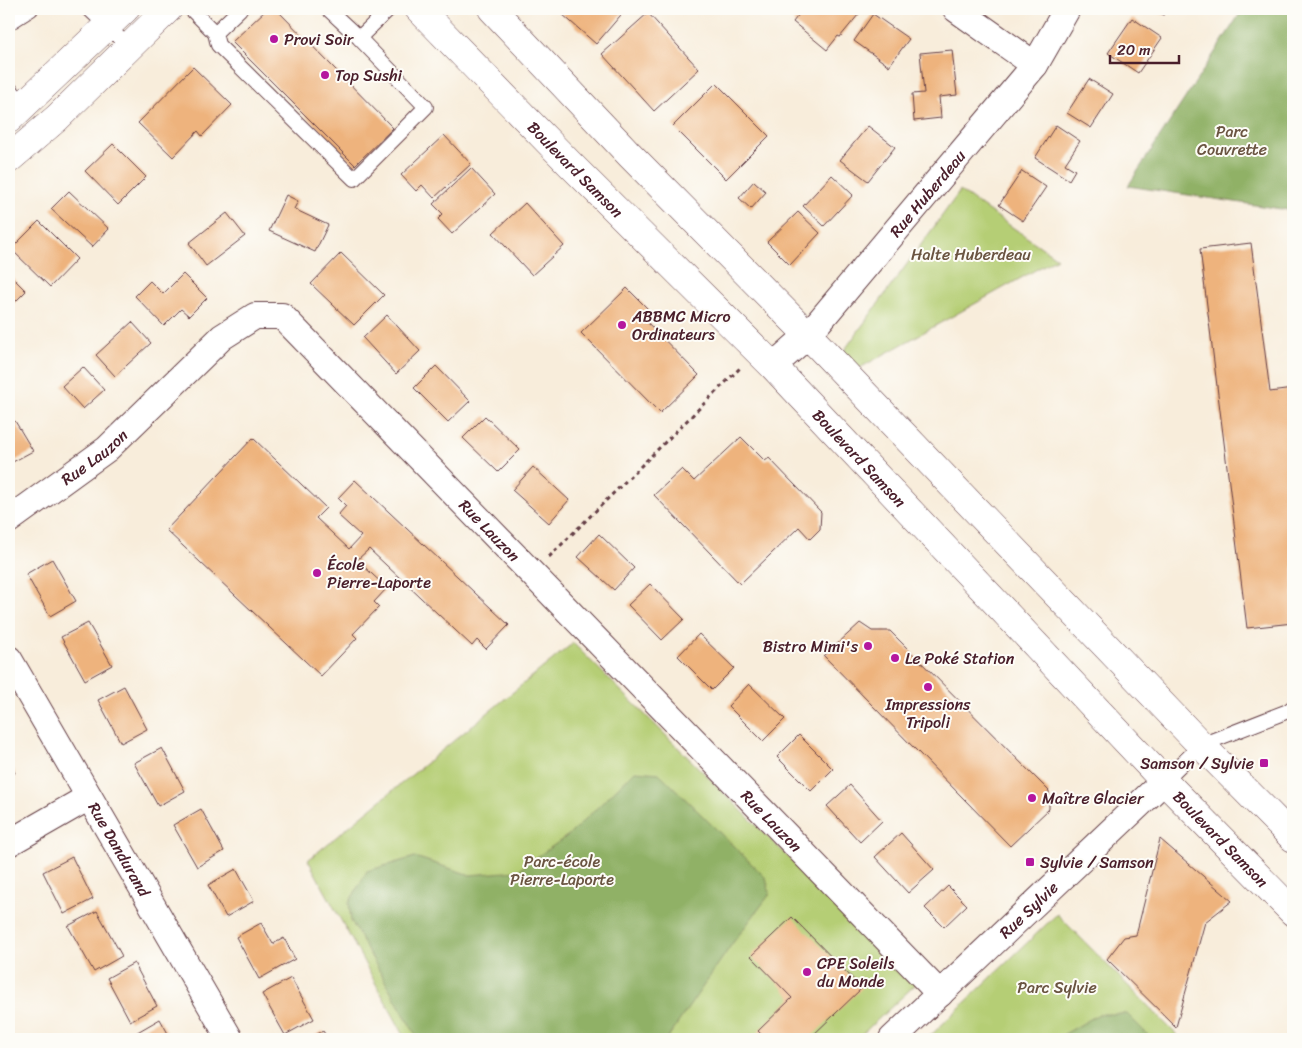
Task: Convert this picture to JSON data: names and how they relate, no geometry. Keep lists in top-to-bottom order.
{
  "streets": {
    "street": [
      "Boulevard Samson",
      "Rue Huberdeau",
      "Rue Lauzon",
      "Rue Dandurand",
      "Rue Sylvie"
    ]
  },
  "crossings": [
    ["Boulevard Samson", "Rue Huberdeau"],
    ["Boulevard Samson", "Rue Sylvie"],
    ["Rue Lauzon", "Rue Sylvie"]
  ],
  "parks": [
    "Parc Couvrette",
    "Halte Huberdeau",
    "Parc-école Pierre-Laporte",
    "Parc Sylvie"
  ],
  "places": {
    "other": [
      "Provi Soir",
      "Top Sushi",
      "ABBMC Micro Ordinateurs",
      "École Pierre-Laporte",
      "Bistro Mimi's",
      "Le Poké Station",
      "Impressions Tripoli",
      "Maître Glacier",
      "CPE Soleils du Monde"
    ],
    "transit": ["Samson / Sylvie", "Sylvie / Samson"]
  },
  "scale_bar": "20 m"
}
